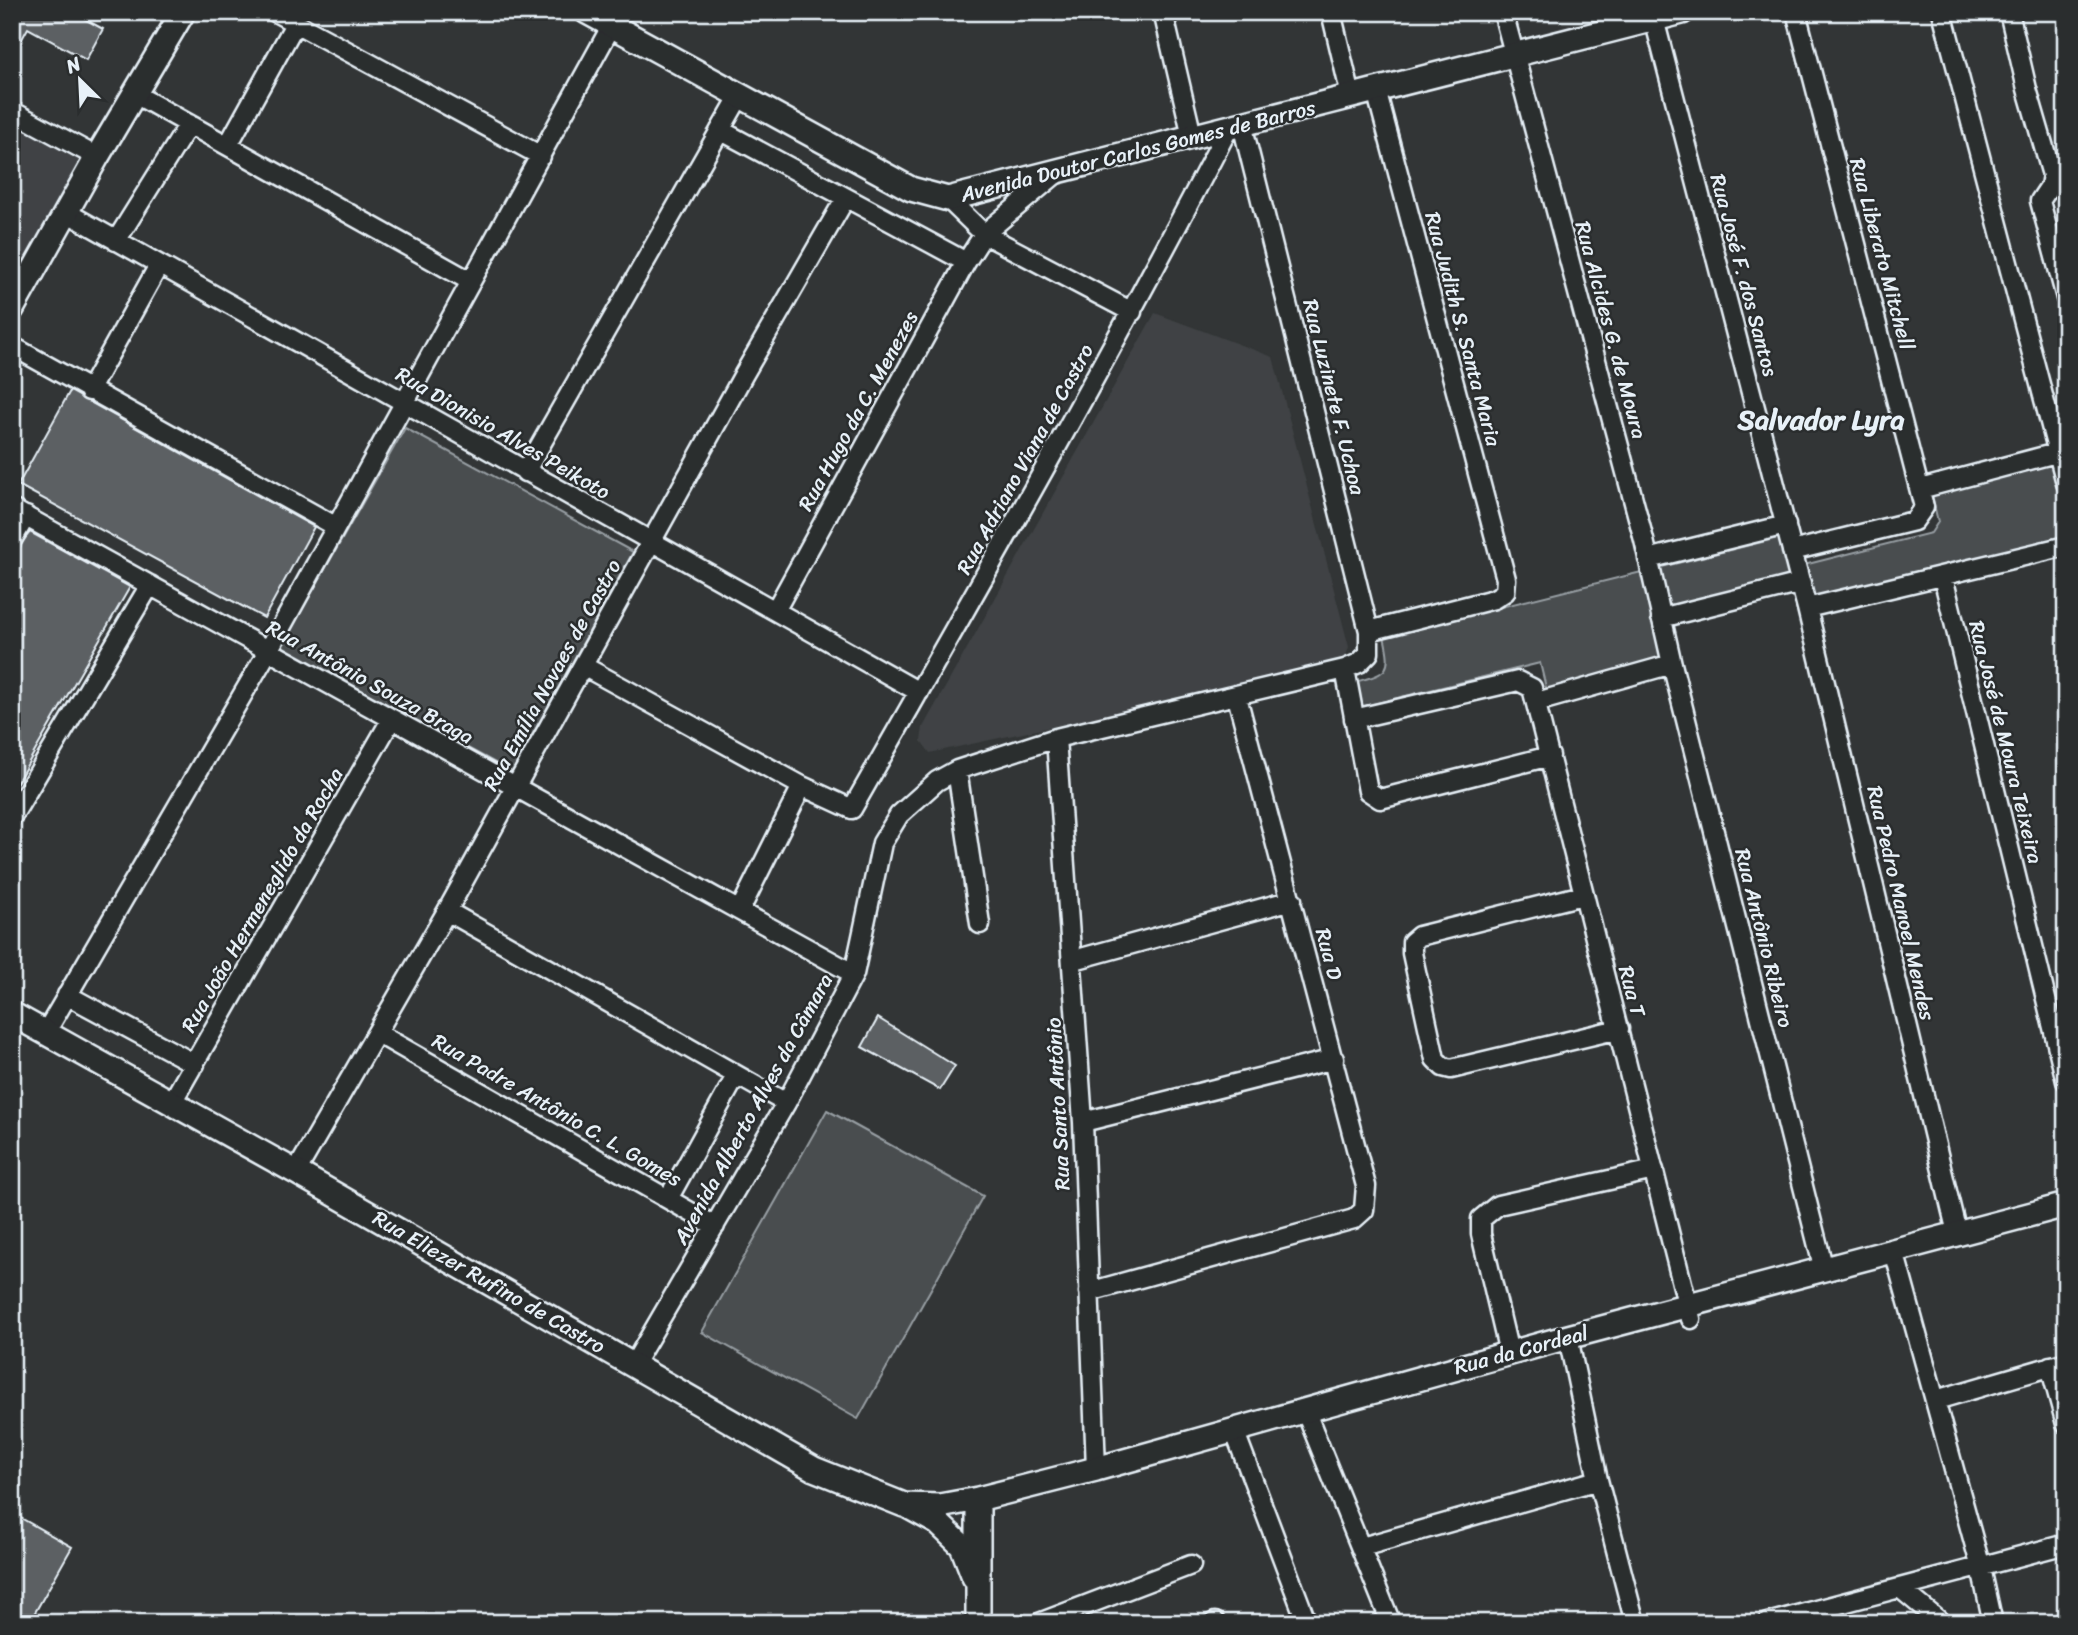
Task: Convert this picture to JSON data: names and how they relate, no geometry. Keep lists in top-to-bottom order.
{
  "streets": {
    "street": [
      "Avenida Doutor Carlos Gomes de Barros",
      "Rua Liberato Mitchell",
      "Rua José F. dos Santos",
      "Rua Judith S. Santa Maria",
      "Rua Alcides G. de Moura",
      "Rua Luzinete F. Uchoa",
      "Rua Hugo da C. Menezes",
      "Rua Dionisio Alves Peikoto",
      "Rua Adriano Viana de Castro",
      "Rua Emília Novaes de Castro",
      "Rua Antônio Souza Braga",
      "Rua José de Moura Teixeira",
      "Rua João Hermeneglido da Rocha",
      "Rua Pedro Manoel Mendes",
      "Rua Antônio Ribeiro",
      "Rua D",
      "Rua T",
      "Rua Santo Antônio",
      "Avenida Alberto Alves da Câmara",
      "Rua Padre Antônio C. L. Gomes",
      "Rua Eliezer Rufino de Castro",
      "Rua da Cordeal"
    ]
  },
  "crossings": [
    ["Avenida Doutor Carlos Gomes de Barros", "Rua José F. dos Santos"],
    ["Avenida Doutor Carlos Gomes de Barros", "Rua Judith S. Santa Maria"],
    ["Avenida Doutor Carlos Gomes de Barros", "Rua Alcides G. de Moura"],
    ["Avenida Doutor Carlos Gomes de Barros", "Rua Luzinete F. Uchoa"],
    ["Avenida Doutor Carlos Gomes de Barros", "Rua Hugo da C. Menezes"],
    ["Avenida Doutor Carlos Gomes de Barros", "Rua Adriano Viana de Castro"],
    ["Rua Liberato Mitchell", "Rua José F. dos Santos"],
    ["Rua José F. dos Santos", "Rua Pedro Manoel Mendes"],
    ["Rua Judith S. Santa Maria", "Rua Luzinete F. Uchoa"],
    ["Rua Alcides G. de Moura", "Rua Antônio Ribeiro"],
    ["Rua Luzinete F. Uchoa", "Rua Adriano Viana de Castro"],
    ["Rua Hugo da C. Menezes", "Rua Dionisio Alves Peikoto"],
    ["Rua Dionisio Alves Peikoto", "Rua Adriano Viana de Castro"],
    ["Rua Dionisio Alves Peikoto", "Rua Emília Novaes de Castro"],
    ["Rua Emília Novaes de Castro", "Rua Antônio Souza Braga"],
    ["Rua Emília Novaes de Castro", "Rua Padre Antônio C. L. Gomes"],
    ["Rua Emília Novaes de Castro", "Rua Eliezer Rufino de Castro"],
    ["Rua Antônio Souza Braga", "Rua João Hermeneglido da Rocha"],
    ["Rua Antônio Souza Braga", "Avenida Alberto Alves da Câmara"],
    ["Rua João Hermeneglido da Rocha", "Rua Eliezer Rufino de Castro"],
    ["Rua Pedro Manoel Mendes", "Rua da Cordeal"],
    ["Rua Antônio Ribeiro", "Rua da Cordeal"],
    ["Rua D", "Rua Santo Antônio"],
    ["Rua D", "Avenida Alberto Alves da Câmara"],
    ["Rua T", "Rua da Cordeal"],
    ["Rua Santo Antônio", "Avenida Alberto Alves da Câmara"],
    ["Rua Santo Antônio", "Rua da Cordeal"],
    ["Avenida Alberto Alves da Câmara", "Rua Padre Antônio C. L. Gomes"],
    ["Avenida Alberto Alves da Câmara", "Rua Eliezer Rufino de Castro"],
    ["Rua Eliezer Rufino de Castro", "Rua da Cordeal"]
  ],
  "districts": ["Salvador Lyra"],
  "north": "top left"
}
